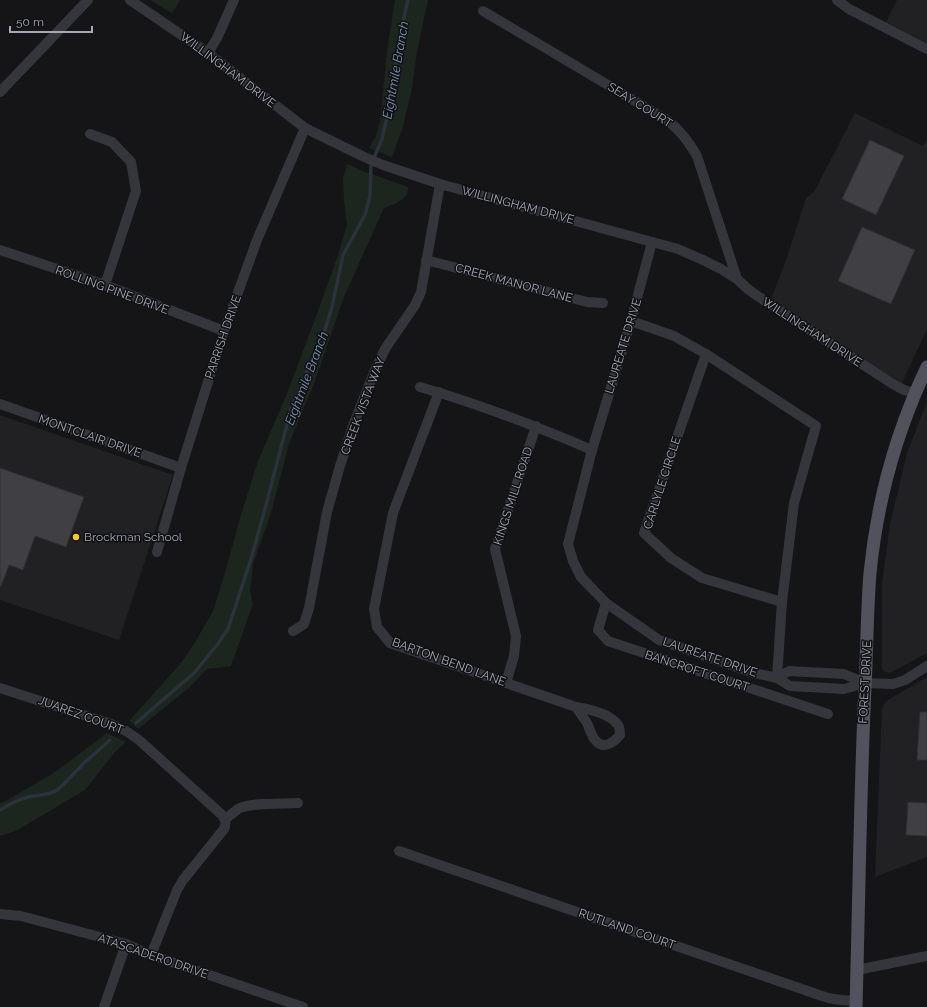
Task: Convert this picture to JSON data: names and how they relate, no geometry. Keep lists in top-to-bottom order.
{
  "streets": {
    "main road": ["FOREST DRIVE"],
    "street": [
      "WILLINGHAM DRIVE",
      "SEAY COURT",
      "CREEK MANOR LANE",
      "ROLLING PINE DRIVE",
      "PARRISH DRIVE",
      "LAUREATE DRIVE",
      "CREEK VISTA WAY",
      "MONTCLAIR DRIVE",
      "CARLYLE CIRCLE",
      "KINGS MILL ROAD",
      "BARTON BEND LANE",
      "BANCROFT COURT",
      "JUAREZ COURT",
      "RUTLAND COURT",
      "ATASCADERO DRIVE"
    ]
  },
  "crossings": [
    ["WILLINGHAM DRIVE", "SEAY COURT"],
    ["WILLINGHAM DRIVE", "PARRISH DRIVE"],
    ["WILLINGHAM DRIVE", "LAUREATE DRIVE"],
    ["WILLINGHAM DRIVE", "CREEK VISTA WAY"],
    ["WILLINGHAM DRIVE", "FOREST DRIVE"],
    ["CREEK MANOR LANE", "CREEK VISTA WAY"],
    ["ROLLING PINE DRIVE", "PARRISH DRIVE"],
    ["PARRISH DRIVE", "MONTCLAIR DRIVE"],
    ["LAUREATE DRIVE", "BANCROFT COURT"],
    ["LAUREATE DRIVE", "FOREST DRIVE"],
    ["KINGS MILL ROAD", "BARTON BEND LANE"],
    ["FOREST DRIVE", "RUTLAND COURT"]
  ],
  "water": ["Eightmile Branch"],
  "places": ["Brockman School"],
  "scale_bar": "50 m"
}
